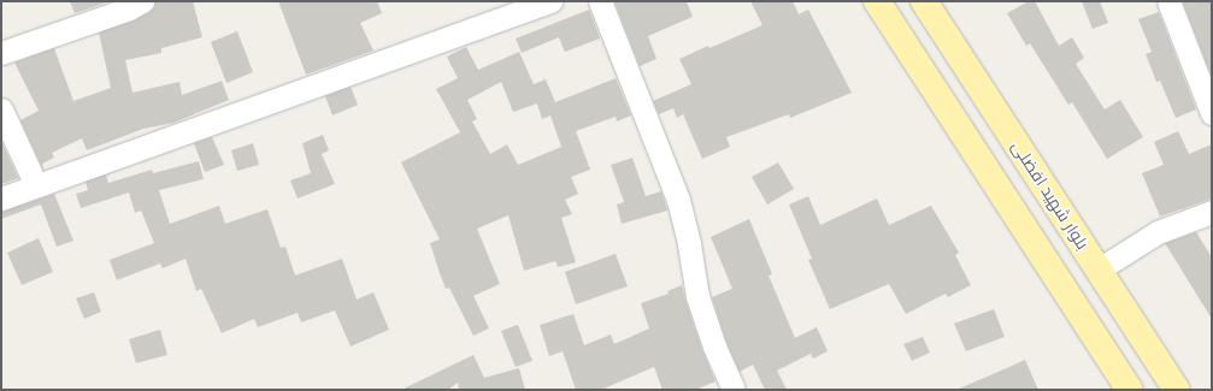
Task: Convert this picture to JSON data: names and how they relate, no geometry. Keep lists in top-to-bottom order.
{
  "streets": {
    "main road": ["بلوار شهید افضلی"]
  }
}
